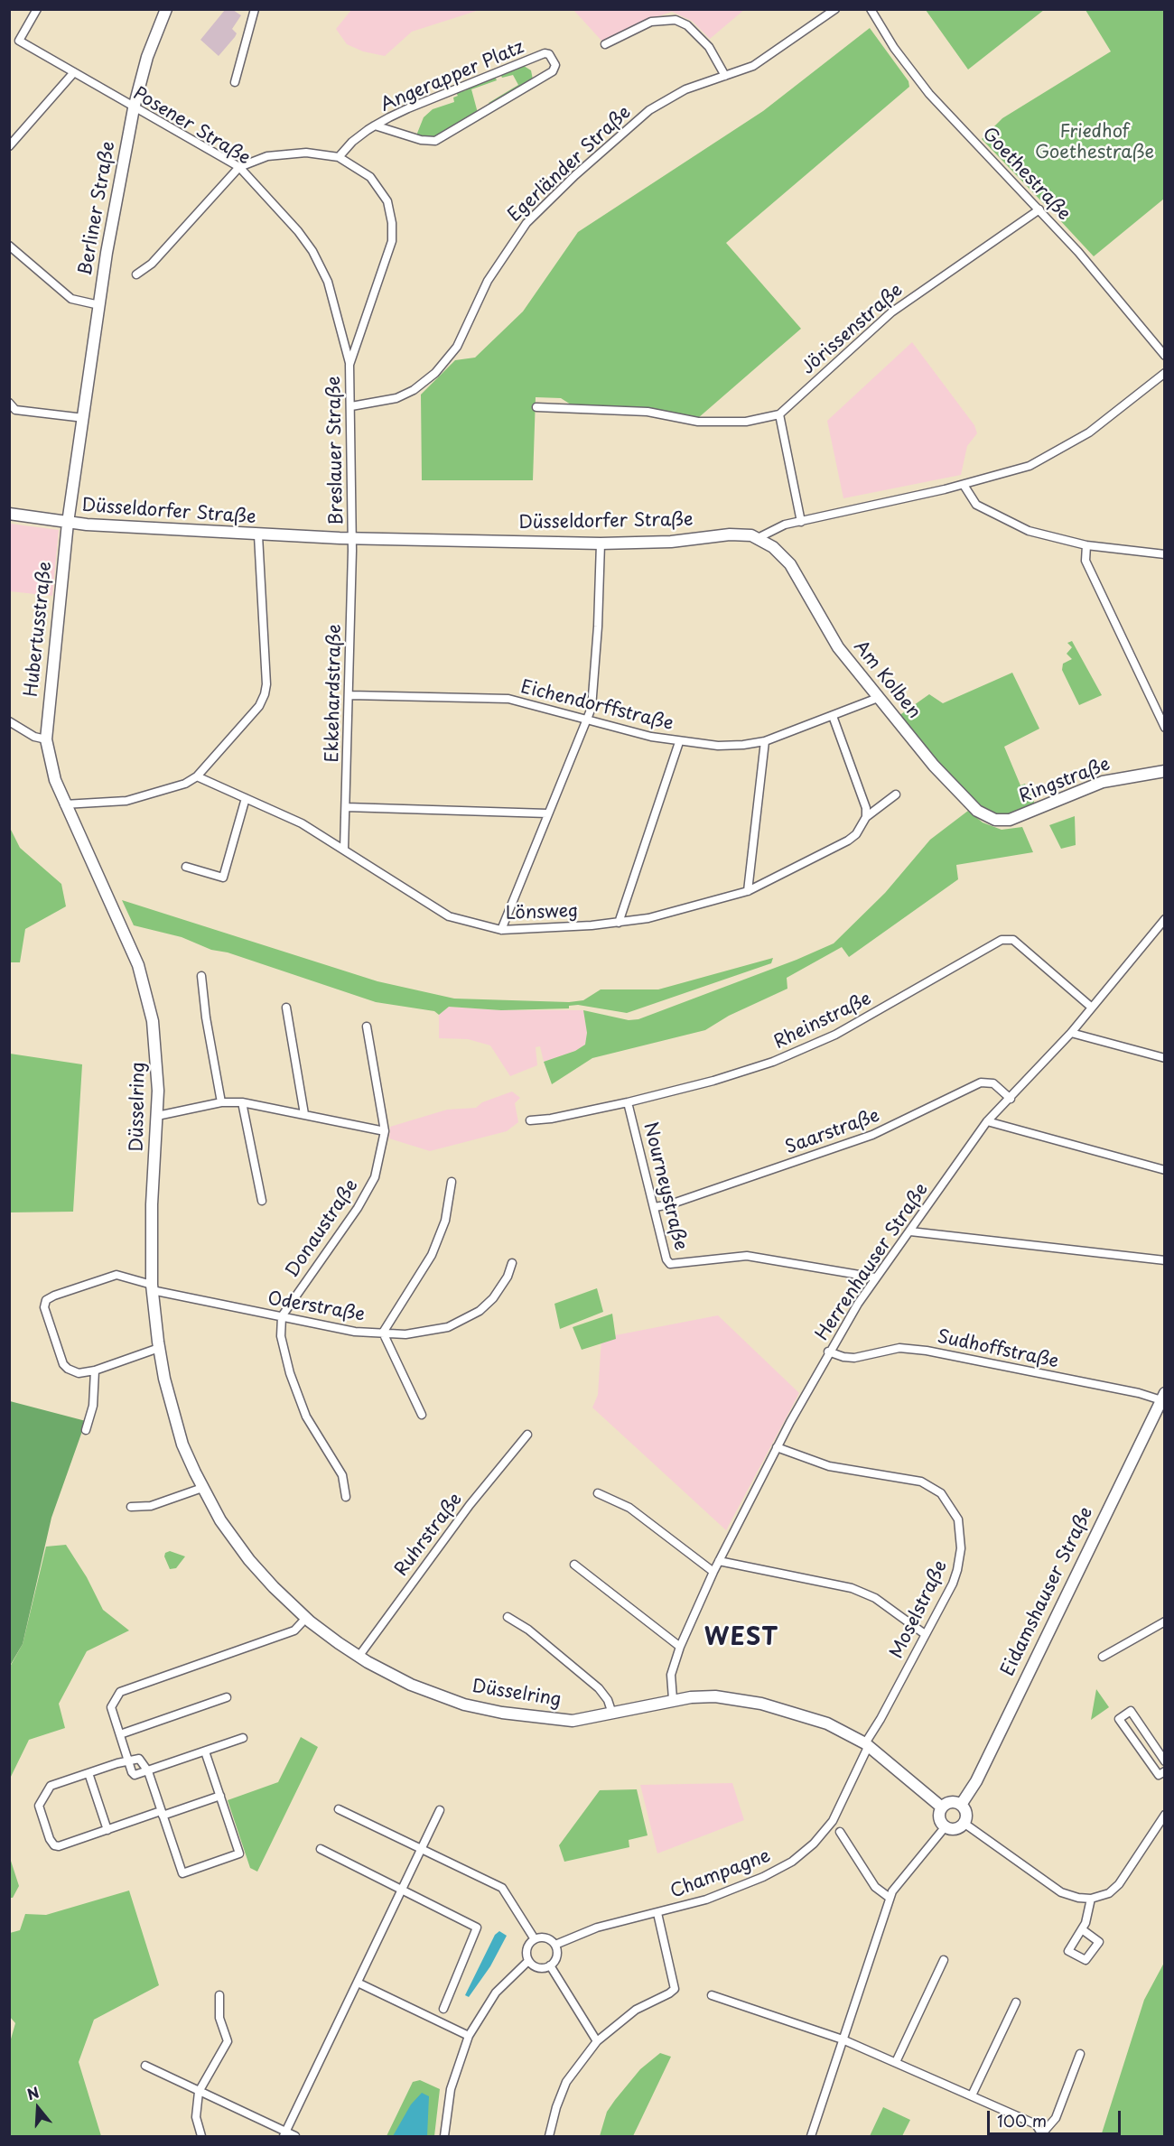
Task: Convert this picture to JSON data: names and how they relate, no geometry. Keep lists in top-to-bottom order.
{
  "streets": {
    "street": [
      "Angerapper Platz",
      "Posener Straße",
      "Egerländer Straße",
      "Goethestraße",
      "Berliner Straße",
      "Jörissenstraße",
      "Breslauer Straße",
      "Düsseldorfer Straße",
      "Hubertusstraße",
      "Am Kolben",
      "Ekkehardstraße",
      "Eichendorffstraße",
      "Ringstraße",
      "Lönsweg",
      "Rheinstraße",
      "Düsselring",
      "Saarstraße",
      "Nourneystraße",
      "Donaustraße",
      "Herrenhauser Straße",
      "Oderstraße",
      "Sudhoffstraße",
      "Ruhrstraße",
      "Eidamshauser Straße",
      "Moselstraße",
      "Champagne"
    ]
  },
  "crossings": [
    ["Angerapper Platz", "Breslauer Straße"],
    ["Posener Straße", "Berliner Straße"],
    ["Posener Straße", "Breslauer Straße"],
    ["Egerländer Straße", "Breslauer Straße"],
    ["Goethestraße", "Jörissenstraße"],
    ["Berliner Straße", "Düsseldorfer Straße"],
    ["Berliner Straße", "Hubertusstraße"],
    ["Breslauer Straße", "Düsseldorfer Straße"],
    ["Breslauer Straße", "Ekkehardstraße"],
    ["Düsseldorfer Straße", "Hubertusstraße"],
    ["Düsseldorfer Straße", "Am Kolben"],
    ["Düsseldorfer Straße", "Ekkehardstraße"],
    ["Hubertusstraße", "Düsselring"],
    ["Am Kolben", "Ringstraße"],
    ["Ekkehardstraße", "Eichendorffstraße"],
    ["Ekkehardstraße", "Lönsweg"],
    ["Rheinstraße", "Nourneystraße"],
    ["Rheinstraße", "Herrenhauser Straße"],
    ["Düsselring", "Herrenhauser Straße"],
    ["Düsselring", "Oderstraße"],
    ["Düsselring", "Ruhrstraße"],
    ["Düsselring", "Eidamshauser Straße"],
    ["Düsselring", "Moselstraße"],
    ["Düsselring", "Champagne"],
    ["Saarstraße", "Nourneystraße"],
    ["Saarstraße", "Herrenhauser Straße"],
    ["Nourneystraße", "Herrenhauser Straße"],
    ["Donaustraße", "Oderstraße"],
    ["Herrenhauser Straße", "Sudhoffstraße"],
    ["Herrenhauser Straße", "Moselstraße"],
    ["Sudhoffstraße", "Eidamshauser Straße"],
    ["Moselstraße", "Champagne"]
  ],
  "districts": ["WEST"],
  "parks": ["Friedhof Goethestraße"],
  "scale_bar": "100 m",
  "north": "top"
}
